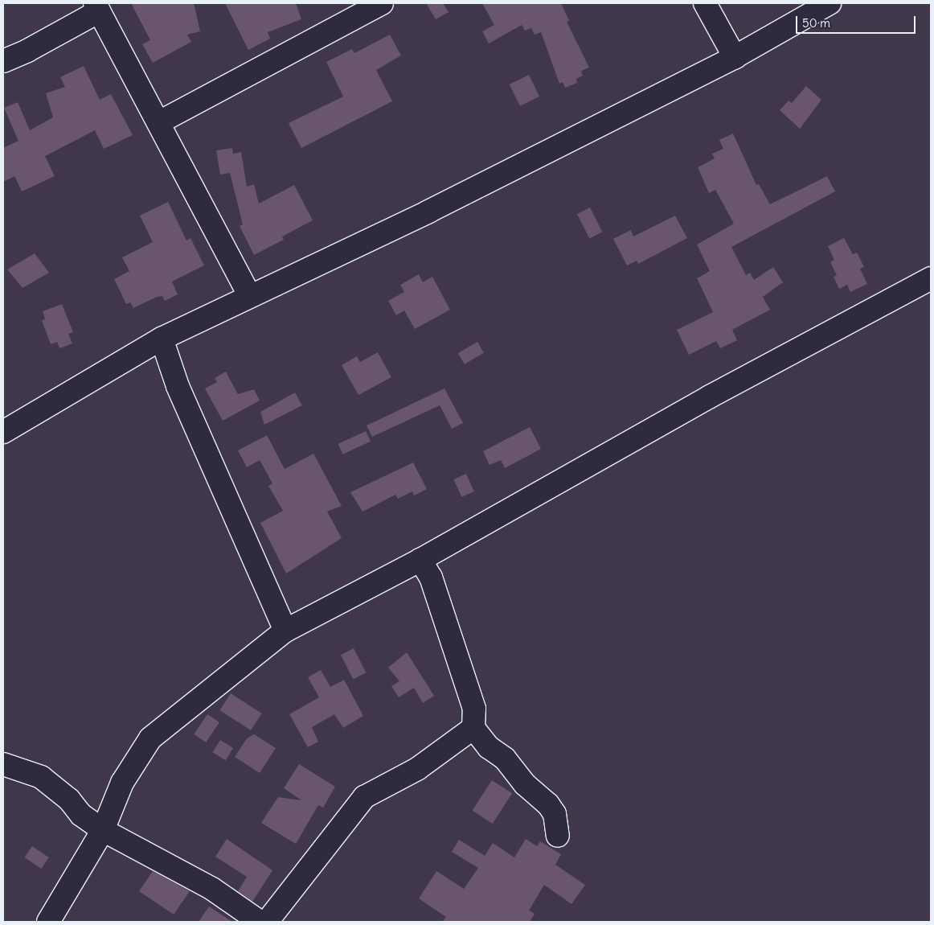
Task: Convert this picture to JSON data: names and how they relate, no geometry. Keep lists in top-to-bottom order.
{
  "scale_bar": "50 m"
}
